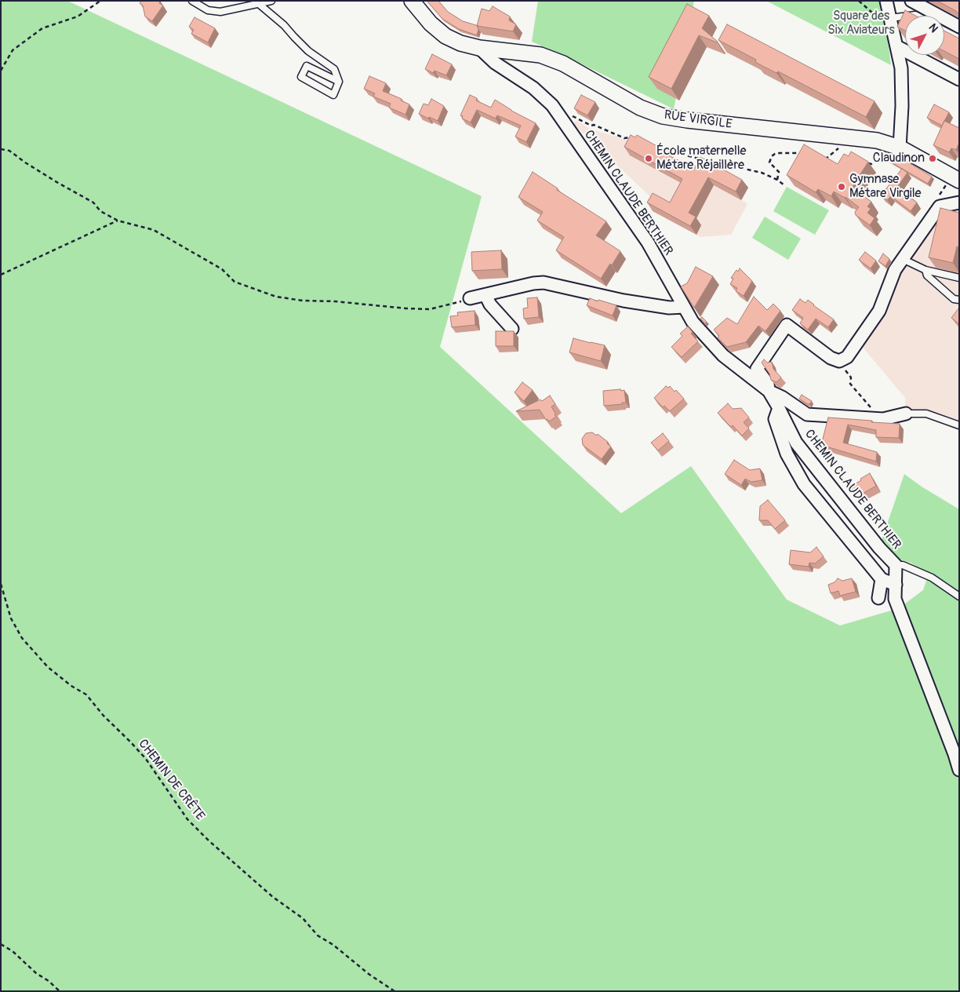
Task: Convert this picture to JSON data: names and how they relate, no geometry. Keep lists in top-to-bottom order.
{
  "streets": {
    "street": ["RUE VIRGILE", "CHEMIN CLAUDE BERTHIER"],
    "path": ["CHEMIN DE CRÊTE"]
  },
  "crossings": [
    ["RUE VIRGILE", "CHEMIN CLAUDE BERTHIER"]
  ],
  "parks": ["Square des Six Aviateurs"],
  "places": ["École maternelle Métare Réjaillère", "Claudinon", "Gymnase Métare Virgile"],
  "north": "top right"
}
